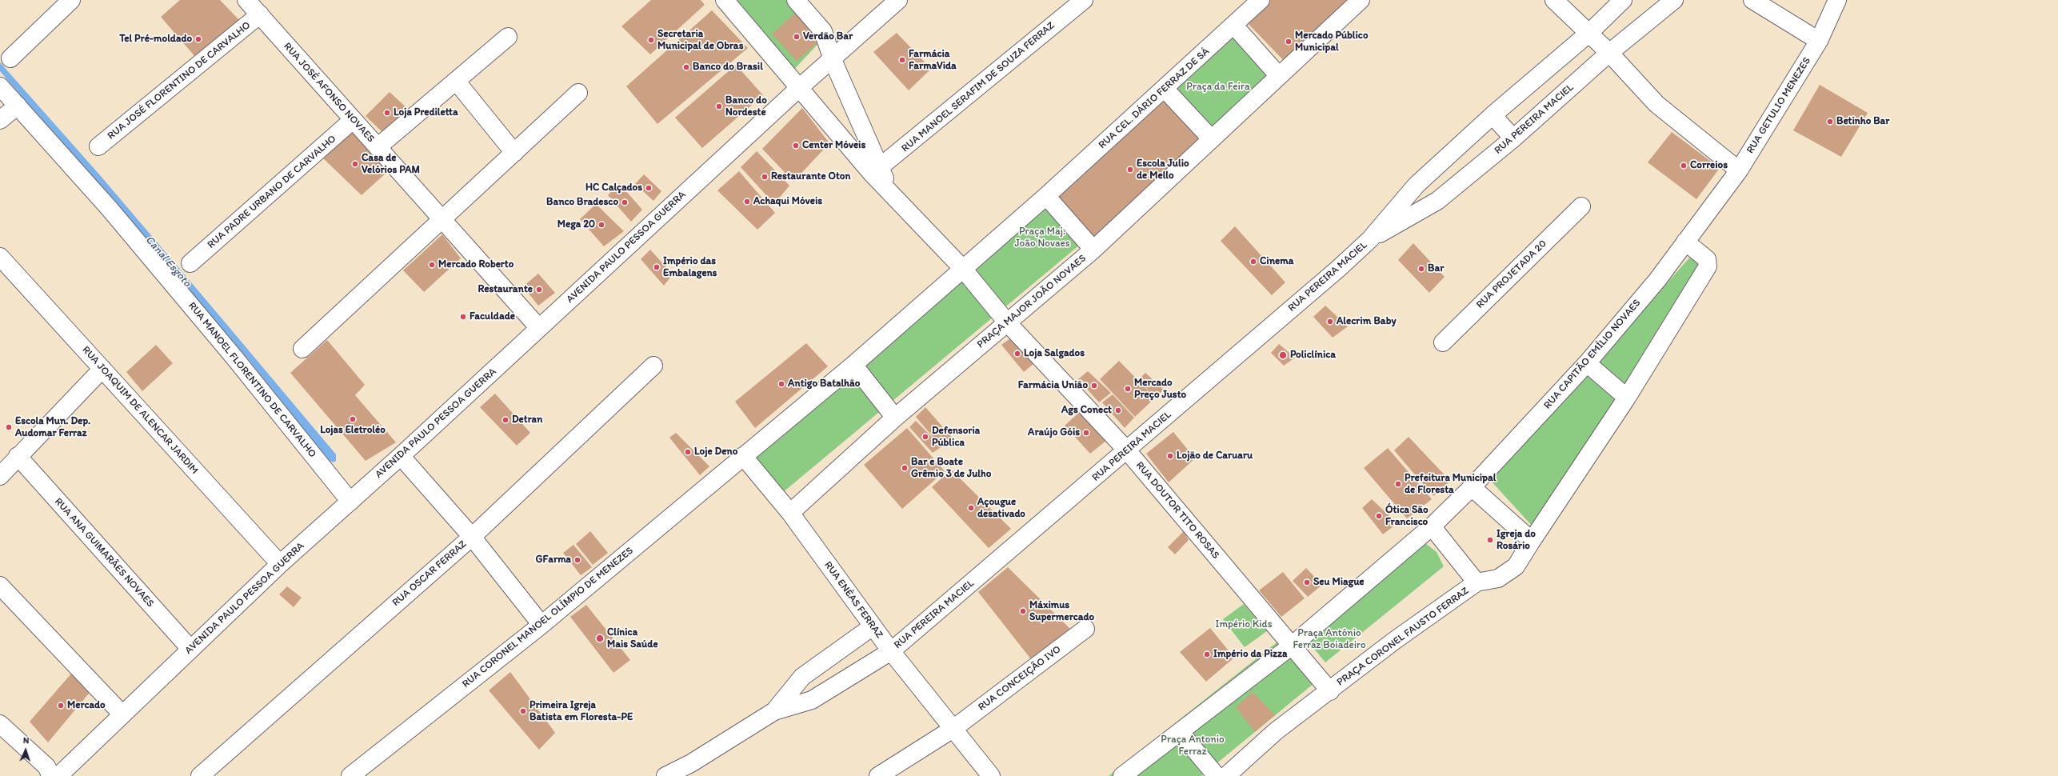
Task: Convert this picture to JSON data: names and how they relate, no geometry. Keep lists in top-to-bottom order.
{
  "streets": {
    "street": [
      "RUA JOSÉ FLORENTINO DE CARVALHO",
      "RUA MANOEL SERAFIM DE SOUZA FERRAZ",
      "RUA JOSÉ AFONSO NOVAES",
      "RUA CEL. DÁRIO FERRAZ DE SÁ",
      "RUA GETULIO MENEZES",
      "RUA PEREIRA MACIEL",
      "RUA PADRE URBANO DE CARVALHO",
      "AVENIDA PAULO PESSOA GUERRA",
      "RUA PROJETADA 20",
      "PRAÇA MAJOR JOÃO NOVAES",
      "RUA CAPITÃO EMÍLIO NOVAES",
      "RUA MANOEL FLORENTINO DE CARVALHO",
      "RUA JOAQUIM DE ALENCAR JARDIM",
      "RUA DOUTOR TITO ROSAS",
      "RUA ANA GUIMARÃES NOVAES",
      "RUA OSCAR FERRAZ",
      "RUA ENÉAS FERRAZ",
      "RUA CORONEL MANOEL OLÍMPIO DE MENEZES",
      "PRAÇA CORONEL FAUSTO FERRAZ",
      "RUA CONCEIÇÃO IVO"
    ]
  },
  "crossings": [
    ["RUA JOSÉ FLORENTINO DE CARVALHO", "RUA JOSÉ AFONSO NOVAES"],
    ["RUA MANOEL SERAFIM DE SOUZA FERRAZ", "RUA DOUTOR TITO ROSAS"],
    ["RUA JOSÉ AFONSO NOVAES", "RUA PADRE URBANO DE CARVALHO"],
    ["RUA JOSÉ AFONSO NOVAES", "AVENIDA PAULO PESSOA GUERRA"],
    ["RUA CEL. DÁRIO FERRAZ DE SÁ", "PRAÇA MAJOR JOÃO NOVAES"],
    ["RUA GETULIO MENEZES", "RUA CAPITÃO EMÍLIO NOVAES"],
    ["RUA PEREIRA MACIEL", "RUA DOUTOR TITO ROSAS"],
    ["RUA PEREIRA MACIEL", "RUA ENÉAS FERRAZ"],
    ["AVENIDA PAULO PESSOA GUERRA", "RUA MANOEL FLORENTINO DE CARVALHO"],
    ["AVENIDA PAULO PESSOA GUERRA", "RUA JOAQUIM DE ALENCAR JARDIM"],
    ["AVENIDA PAULO PESSOA GUERRA", "RUA DOUTOR TITO ROSAS"],
    ["AVENIDA PAULO PESSOA GUERRA", "RUA ANA GUIMARÃES NOVAES"],
    ["PRAÇA MAJOR JOÃO NOVAES", "RUA DOUTOR TITO ROSAS"],
    ["PRAÇA MAJOR JOÃO NOVAES", "RUA ENÉAS FERRAZ"],
    ["RUA CAPITÃO EMÍLIO NOVAES", "RUA DOUTOR TITO ROSAS"],
    ["RUA DOUTOR TITO ROSAS", "PRAÇA CORONEL FAUSTO FERRAZ"],
    ["RUA ENÉAS FERRAZ", "RUA CORONEL MANOEL OLÍMPIO DE MENEZES"],
    ["RUA ENÉAS FERRAZ", "RUA CONCEIÇÃO IVO"]
  ],
  "water": ["Canal Esgoto"],
  "parks": [
    "Praça da Feira",
    "Praça Maj. João Novaes",
    "Império Kids",
    "Praça Antônio Ferraz Boiadeiro",
    "Praça Antonio Ferraz"
  ],
  "places": [
    "Verdão Bar",
    "Tel Pré-moldado",
    "Secretaria Municipal de Obras",
    "Mercado Público Municipal",
    "Farmácia FarmaVida",
    "Banco do Brasil",
    "Banco do Nordeste",
    "Loja Prediletta",
    "Betinho Bar",
    "Center Móveis",
    "Casa de Velórios PAM",
    "Correios",
    "Escola Julio de Mello",
    "Restaurante Oton",
    "HC Calçados",
    "Achaqui Móveis",
    "Banco Bradesco",
    "Mega 20",
    "Cinema",
    "Mercado Roberto",
    "Império das Embalagens",
    "Bar",
    "Restaurante",
    "Faculdade",
    "Alecrim Baby",
    "Loja Salgados",
    "Policlínica",
    "Antigo Batalhão",
    "Farmácia União",
    "Mercado Preço Justo",
    "Ags Conect",
    "Lojas Eletroléo",
    "Detran",
    "Escola Mun. Dep. Audomar Ferraz",
    "Araújo Góis",
    "Defensoria Pública",
    "Loje Deno",
    "Lojão de Caruaru",
    "Bar e Boate Grêmio 3 de Julho",
    "Prefeitura Municipal de Floresta",
    "Açougue desativado",
    "Ótica São Francisco",
    "Igreja do Rosário",
    "GFarma",
    "Seu Miague",
    "Máximus Supermercado",
    "Clínica Mais Saúde",
    "Império da Pizza",
    "Mercado",
    "Primeira Igreja Batista em Floresta-PE"
  ],
  "north": "top"
}
